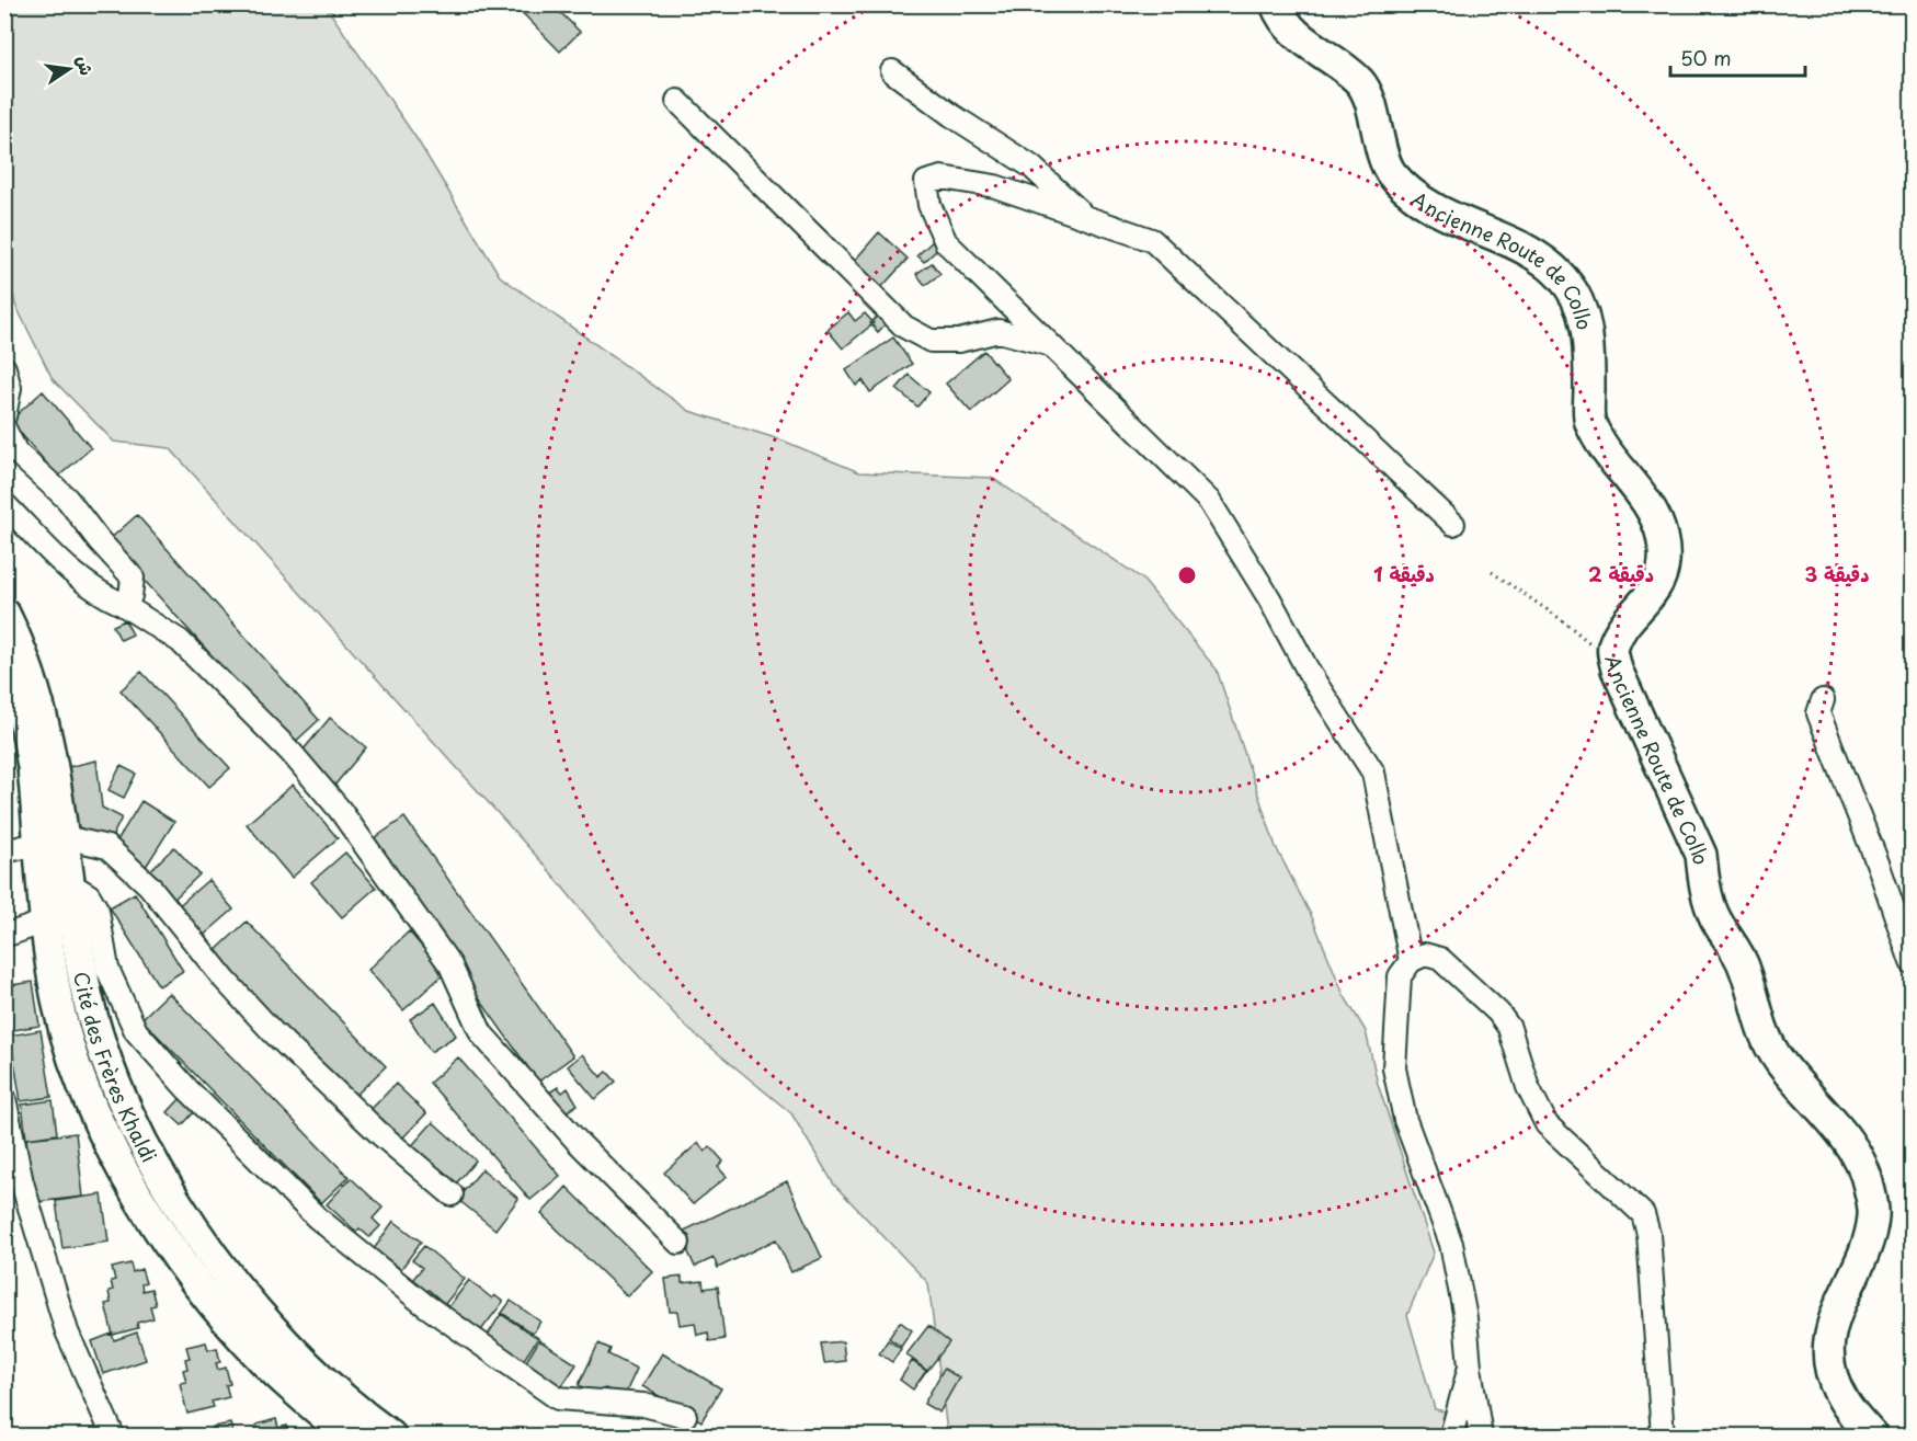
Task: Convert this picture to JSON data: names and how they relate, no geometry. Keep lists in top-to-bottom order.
{
  "streets": {
    "main road": ["Ancienne Route de Collo", "Cité des Frères Khaldi"]
  },
  "scale_bar": "50 m",
  "north": "right",
  "rings": ["1 دقيقة", "2 دقيقة", "3 دقيقة"]
}
